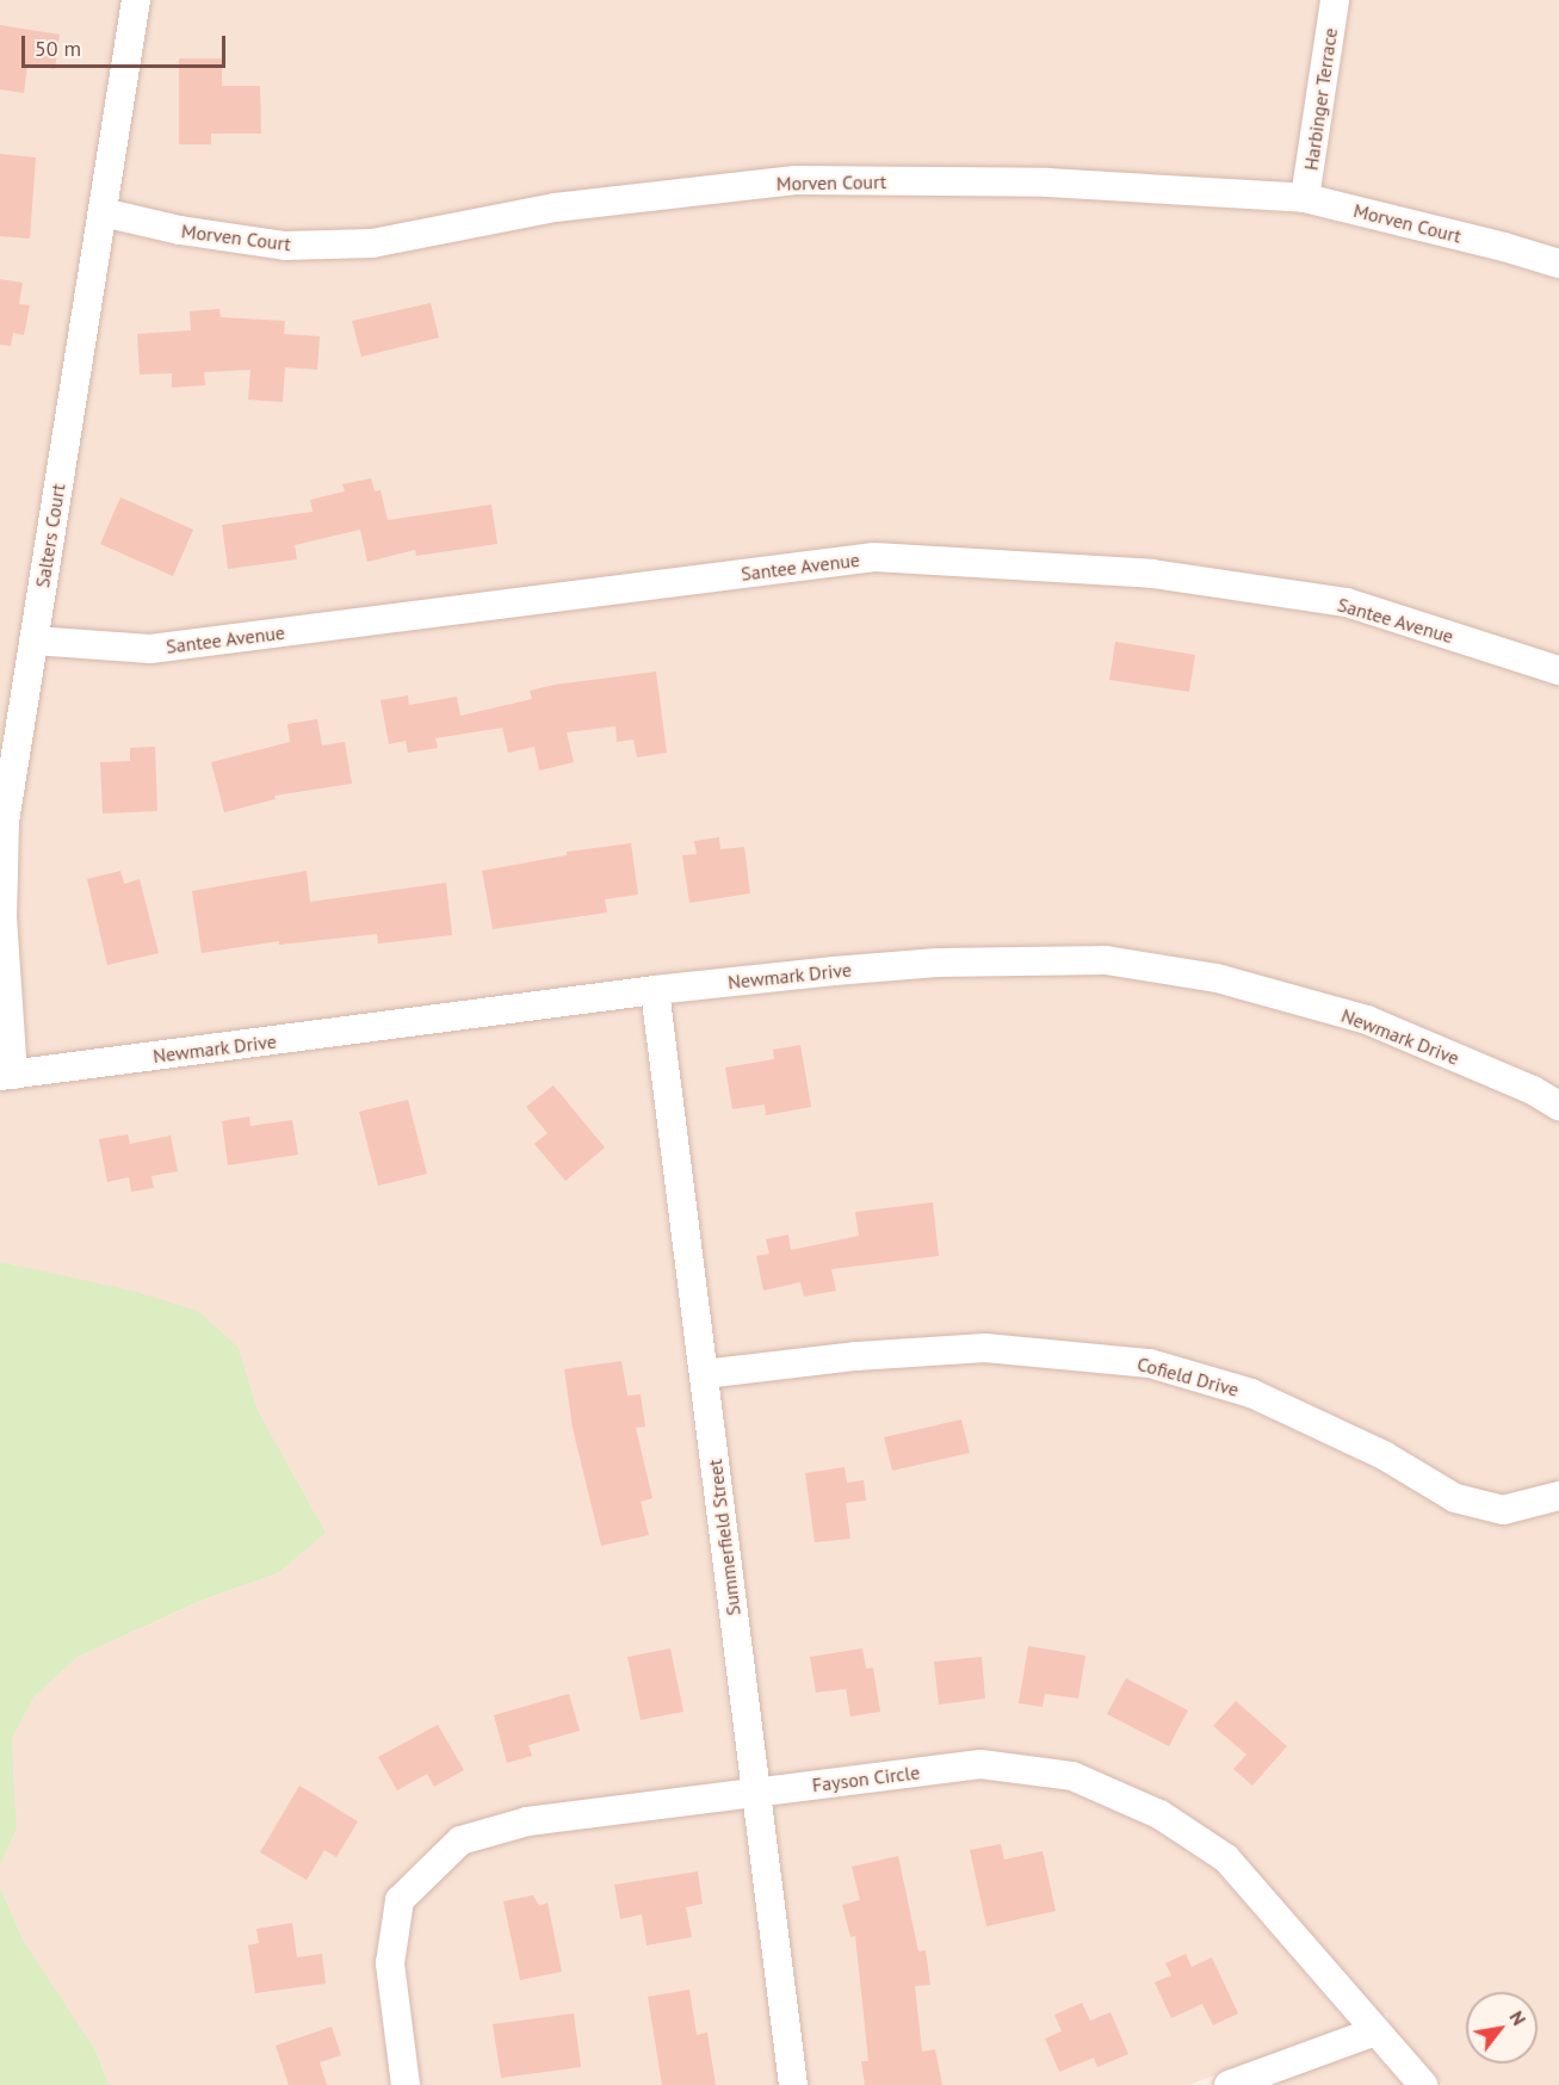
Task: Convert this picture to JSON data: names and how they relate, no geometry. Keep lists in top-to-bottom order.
{
  "streets": {
    "street": [
      "Harbinger Terrace",
      "Morven Court",
      "Salters Court",
      "Santee Avenue",
      "Newmark Drive",
      "Cofield Drive",
      "Summerfield Street",
      "Fayson Circle"
    ]
  },
  "crossings": [
    ["Harbinger Terrace", "Morven Court"],
    ["Morven Court", "Salters Court"],
    ["Salters Court", "Santee Avenue"],
    ["Salters Court", "Newmark Drive"],
    ["Newmark Drive", "Summerfield Street"],
    ["Cofield Drive", "Summerfield Street"],
    ["Summerfield Street", "Fayson Circle"]
  ],
  "scale_bar": "50 m",
  "north": "top right"
}
